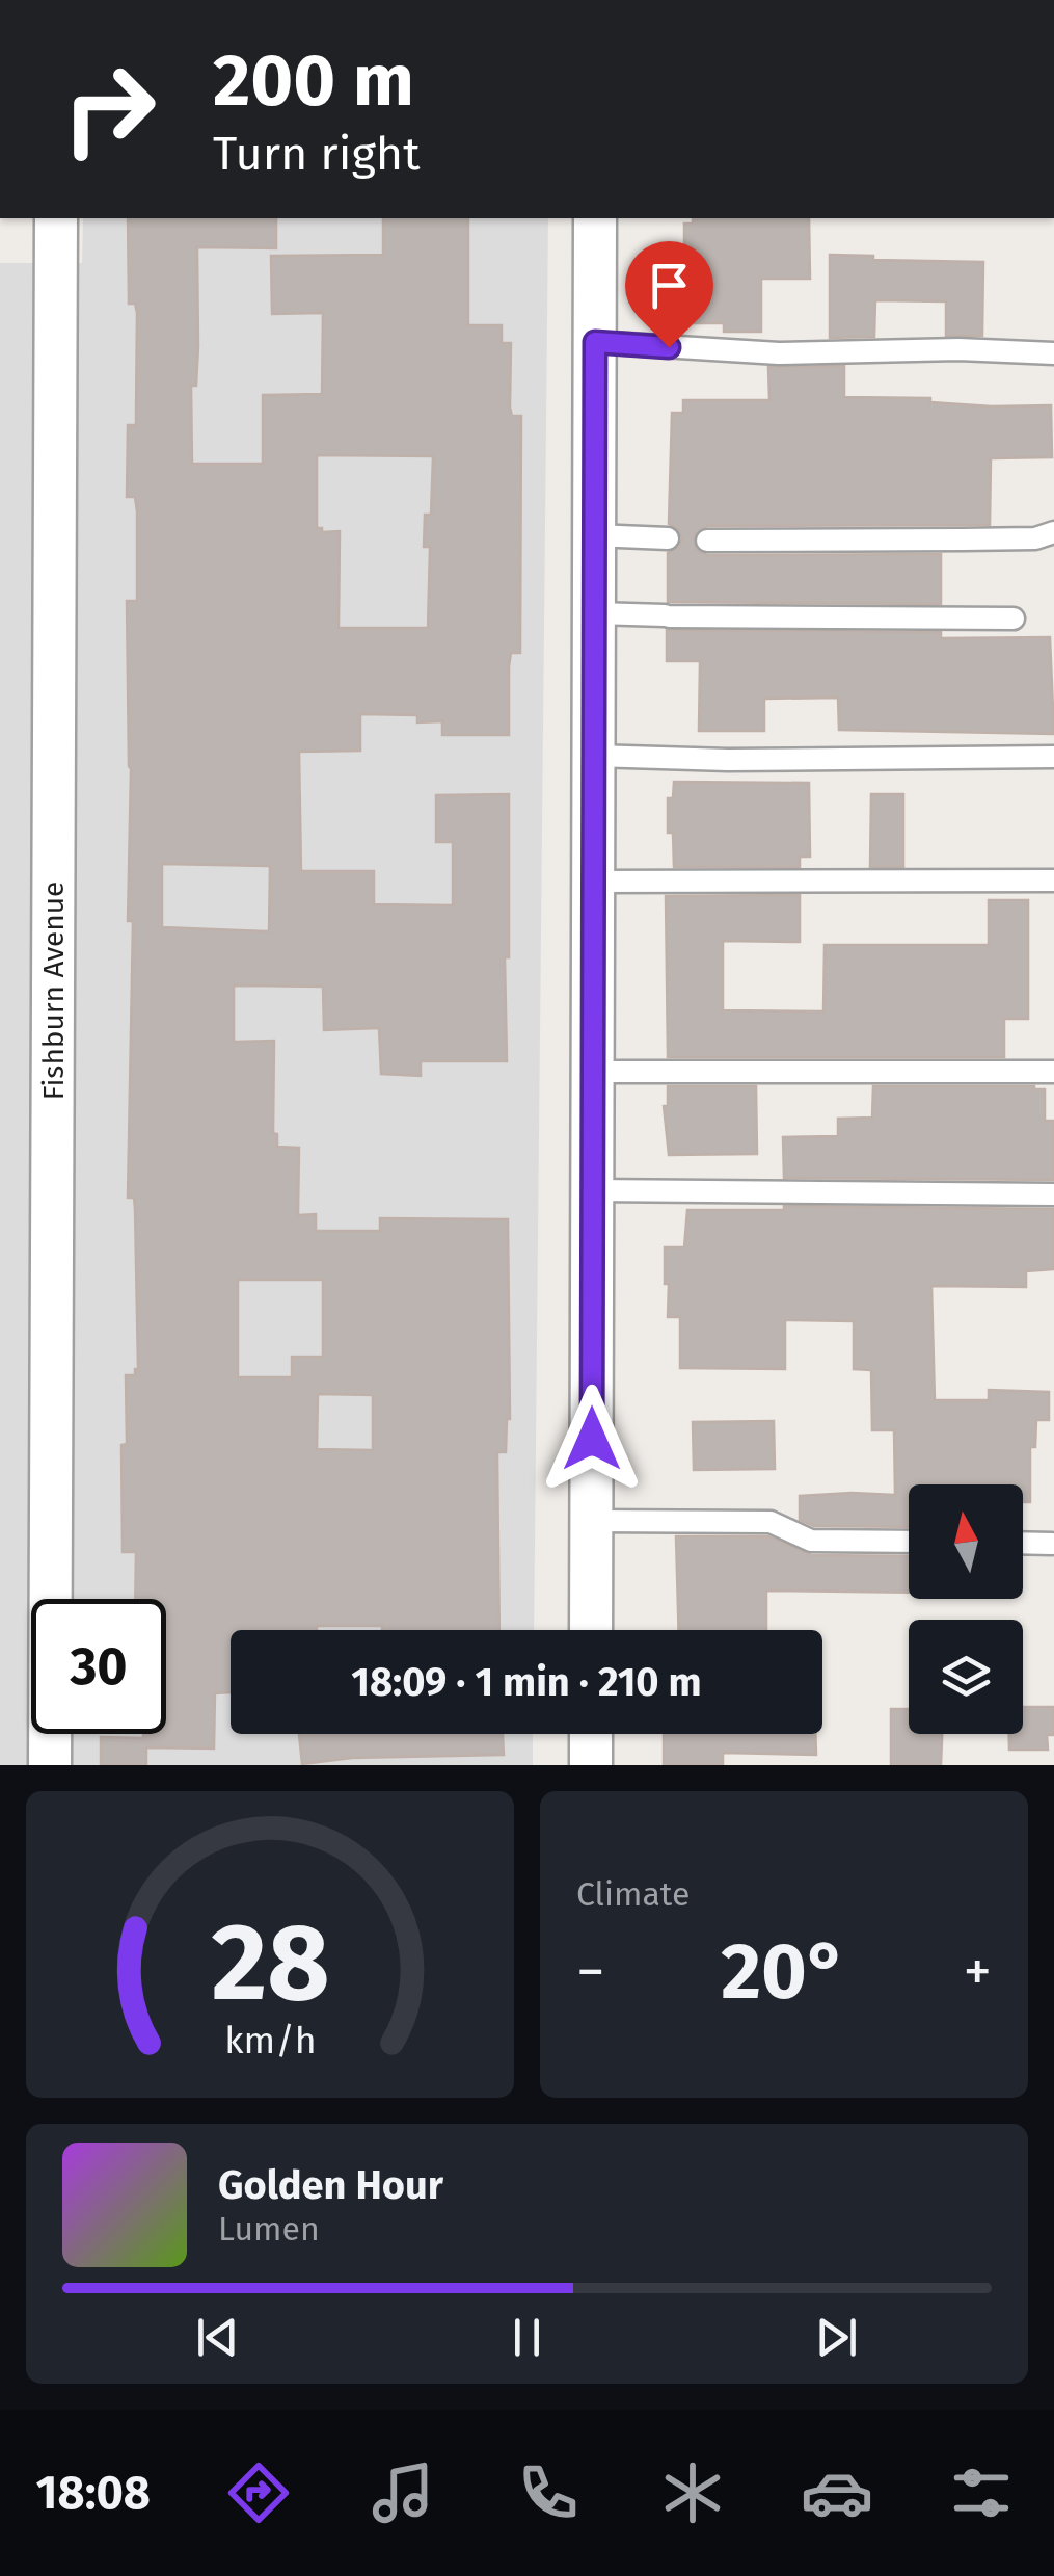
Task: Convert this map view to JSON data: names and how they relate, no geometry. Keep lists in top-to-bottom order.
{
  "streets": {
    "street": ["Fishburn Avenue"]
  },
  "north": "top",
  "page": {
    "turn": ["200 m", "Turn right"],
    "limit": "30",
    "trip": "18:09 · 1 min · 210 m",
    "tile": "Climate",
    "heat": ["−", "20°", "+"],
    "song": ["Golden Hour", "Lumen"],
    "tabs": "18:08",
    "gauge": ["28", "km/h"]
  }
}
